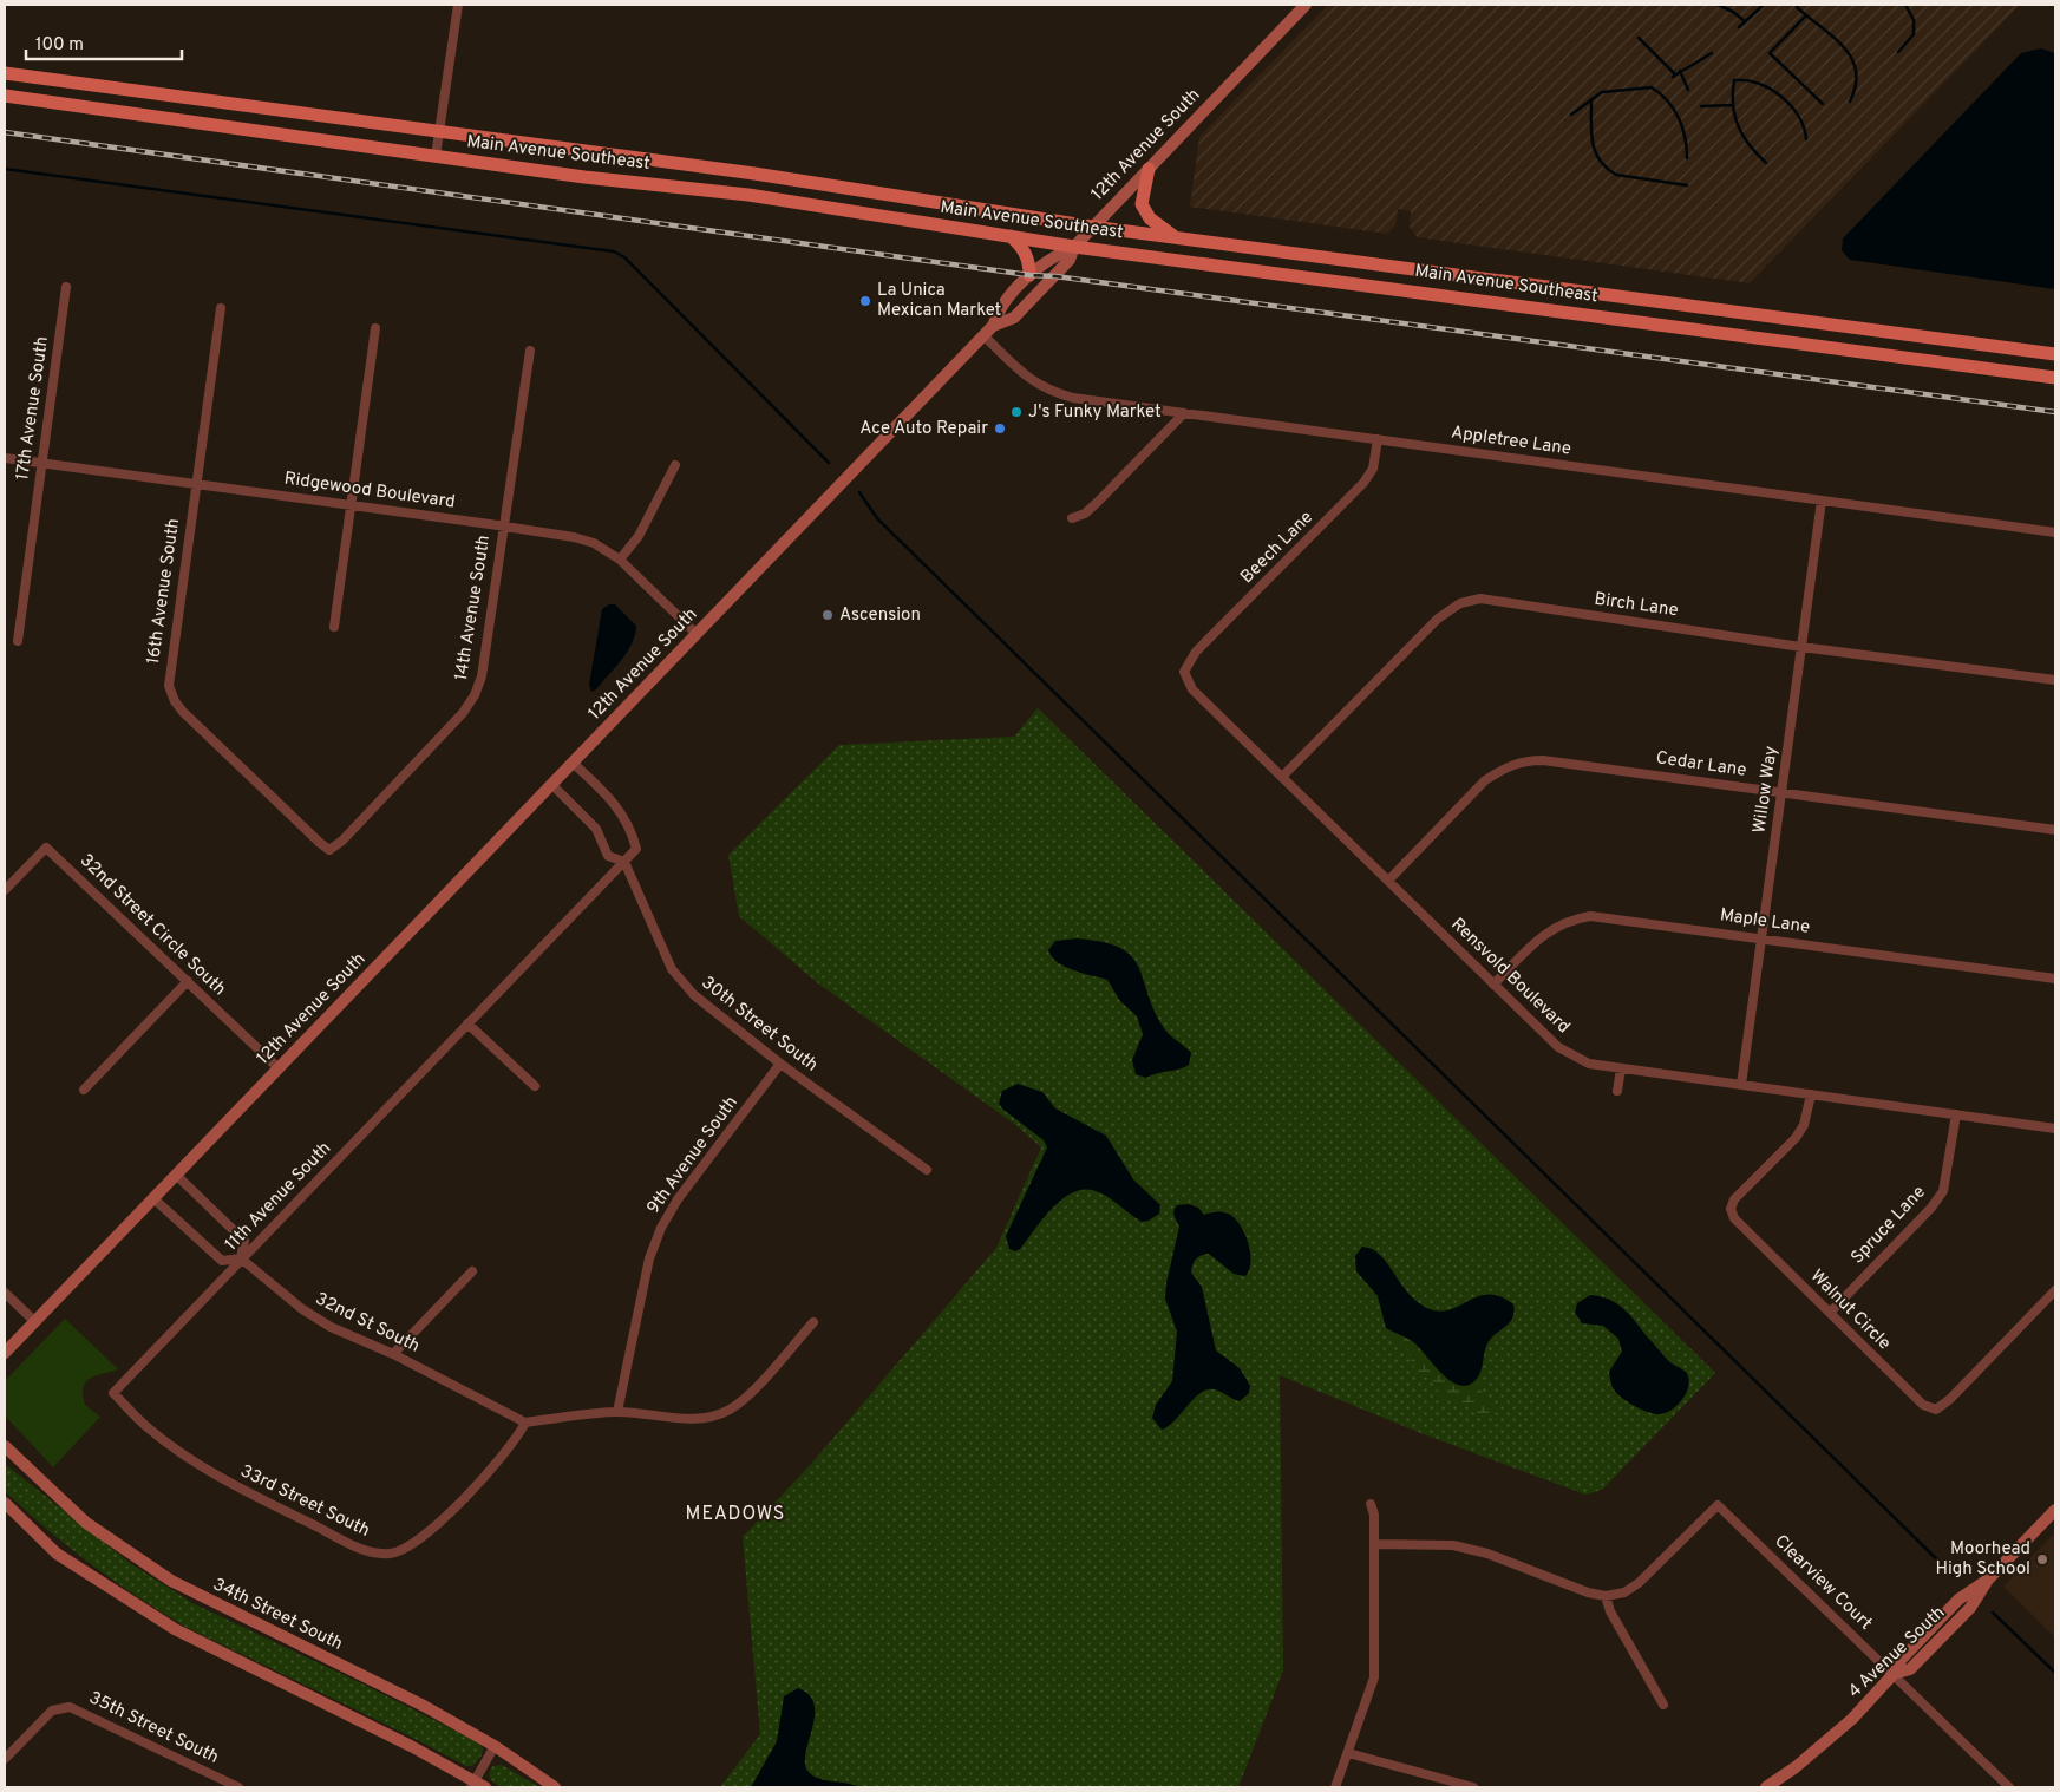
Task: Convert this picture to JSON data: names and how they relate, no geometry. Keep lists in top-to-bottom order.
{
  "streets": {
    "main road": ["Main Avenue Southeast"],
    "street": [
      "12th Avenue South",
      "17th Avenue South",
      "Appletree Lane",
      "Ridgewood Boulevard",
      "Beech Lane",
      "16th Avenue South",
      "Birch Lane",
      "14th Avenue South",
      "Cedar Lane",
      "Willow Way",
      "Maple Lane",
      "32nd Street Circle South",
      "Rensvold Boulevard",
      "30th Street South",
      "9th Avenue South",
      "11th Avenue South",
      "Spruce Lane",
      "Walnut Circle",
      "32nd St South",
      "33rd Street South",
      "Clearview Court",
      "34th Street South",
      "4 Avenue South",
      "35th Street South"
    ]
  },
  "crossings": [
    ["12th Avenue South", "Main Avenue Southeast"],
    ["12th Avenue South", "Appletree Lane"],
    ["12th Avenue South", "Ridgewood Boulevard"],
    ["12th Avenue South", "32nd Street Circle South"],
    ["12th Avenue South", "30th Street South"],
    ["12th Avenue South", "32nd St South"],
    ["17th Avenue South", "Ridgewood Boulevard"],
    ["Appletree Lane", "Beech Lane"],
    ["Appletree Lane", "Willow Way"],
    ["Ridgewood Boulevard", "16th Avenue South"],
    ["Ridgewood Boulevard", "14th Avenue South"],
    ["Beech Lane", "Rensvold Boulevard"],
    ["16th Avenue South", "14th Avenue South"],
    ["Birch Lane", "Willow Way"],
    ["Birch Lane", "Rensvold Boulevard"],
    ["Cedar Lane", "Willow Way"],
    ["Cedar Lane", "Rensvold Boulevard"],
    ["Willow Way", "Maple Lane"],
    ["Willow Way", "Rensvold Boulevard"],
    ["Maple Lane", "Rensvold Boulevard"],
    ["Rensvold Boulevard", "Spruce Lane"],
    ["Rensvold Boulevard", "Walnut Circle"],
    ["30th Street South", "9th Avenue South"],
    ["30th Street South", "11th Avenue South"],
    ["11th Avenue South", "32nd St South"],
    ["11th Avenue South", "33rd Street South"],
    ["Spruce Lane", "Walnut Circle"],
    ["32nd St South", "33rd Street South"],
    ["Clearview Court", "4 Avenue South"]
  ],
  "districts": ["MEADOWS"],
  "places": [
    "La Unica Mexican Market",
    "J's Funky Market",
    "Ace Auto Repair",
    "Ascension",
    "Moorhead High School"
  ],
  "scale_bar": "100 m"
}
